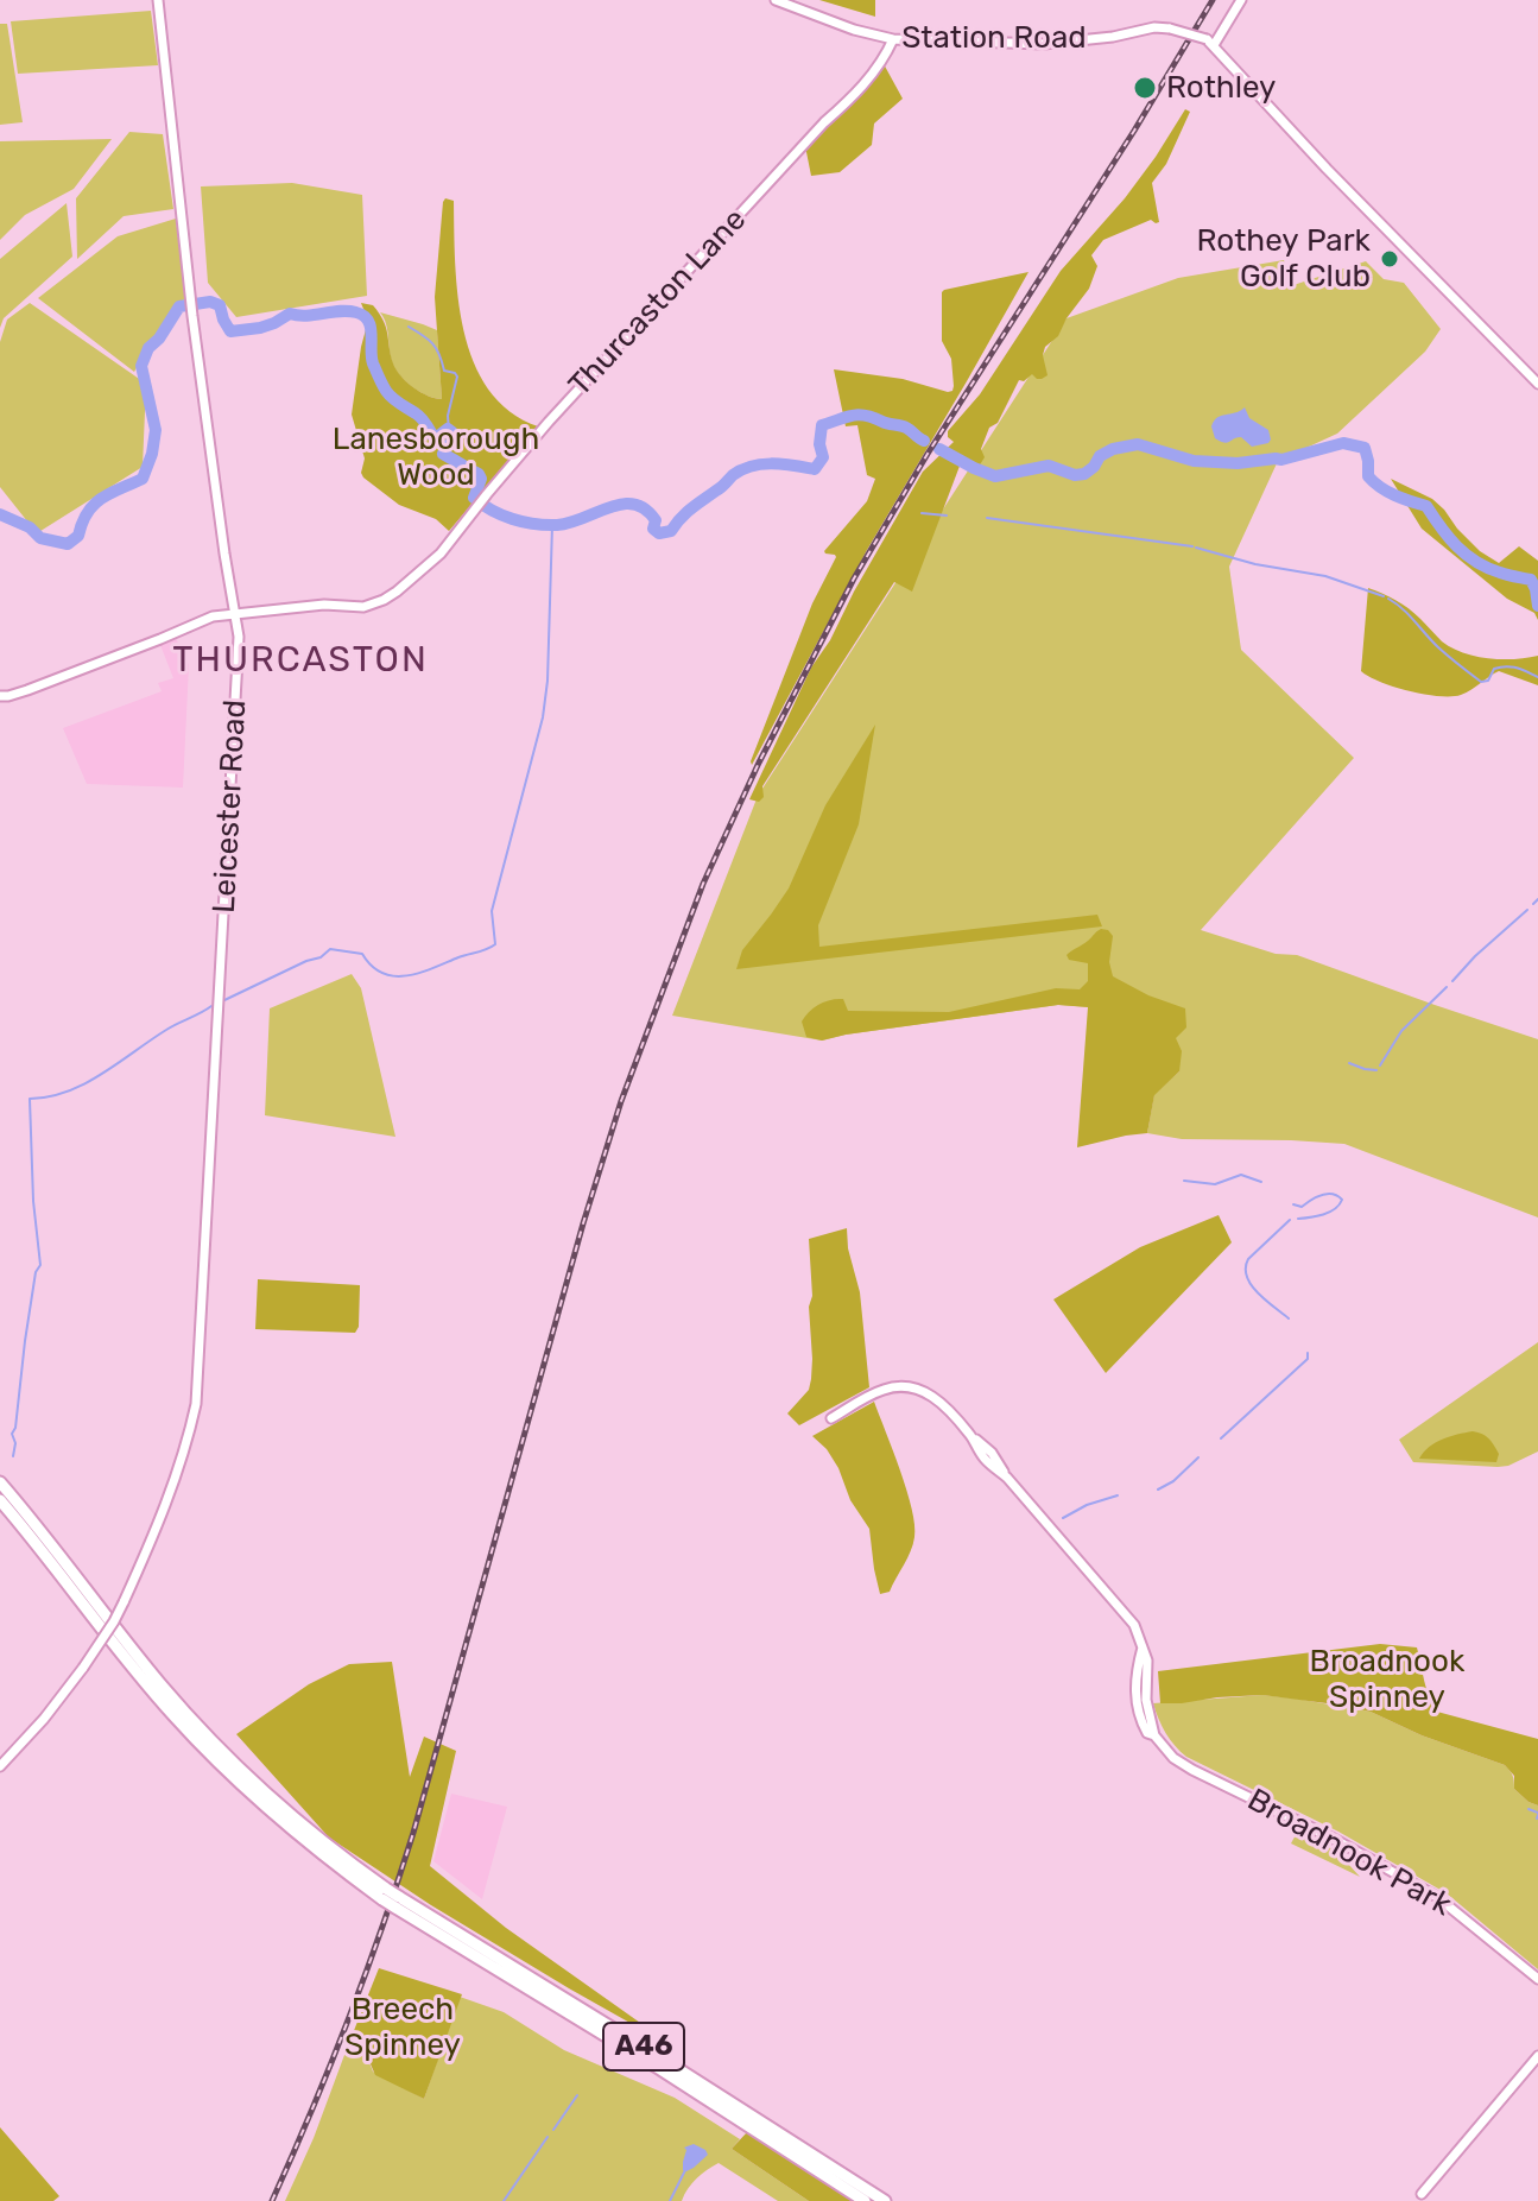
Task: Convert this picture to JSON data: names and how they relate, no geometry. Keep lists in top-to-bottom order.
{
  "streets": {
    "highway": ["A46"],
    "street": [
      "Station Road",
      "Thurcaston Lane",
      "Leicester Road",
      "Broadnook Park"
    ]
  },
  "crossings": [
    ["Station Road", "Thurcaston Lane"],
    ["Thurcaston Lane", "Leicester Road"]
  ],
  "districts": ["THURCASTON"],
  "parks": ["Lanesborough Wood", "Broadnook Spinney", "Breech Spinney"],
  "places": ["Rothley", "Rothey Park Golf Club"]
}
